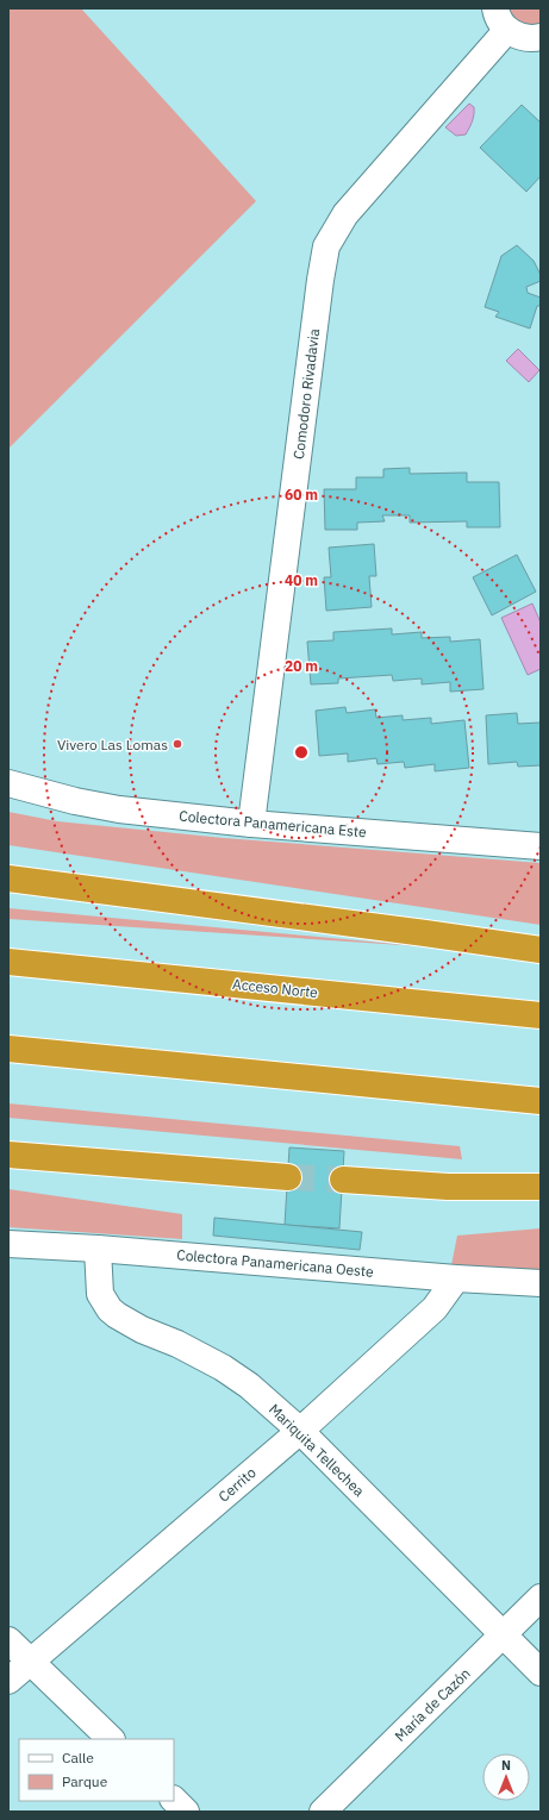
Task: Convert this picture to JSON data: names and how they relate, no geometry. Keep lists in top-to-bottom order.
{
  "streets": {
    "highway": ["Acceso Norte"],
    "street": [
      "Comodoro Rivadavia",
      "Colectora Panamericana Este",
      "Colectora Panamericana Oeste",
      "Mariquita Tellechea",
      "Cerrito",
      "María de Cazón"
    ]
  },
  "crossings": [
    ["Comodoro Rivadavia", "Colectora Panamericana Este"],
    ["Colectora Panamericana Oeste", "Mariquita Tellechea"],
    ["Colectora Panamericana Oeste", "Cerrito"],
    ["Mariquita Tellechea", "Cerrito"],
    ["Mariquita Tellechea", "María de Cazón"]
  ],
  "places": ["Vivero Las Lomas"],
  "legend": ["Calle", "Parque"],
  "north": "top",
  "rings": ["60 m", "40 m", "20 m"]
}
